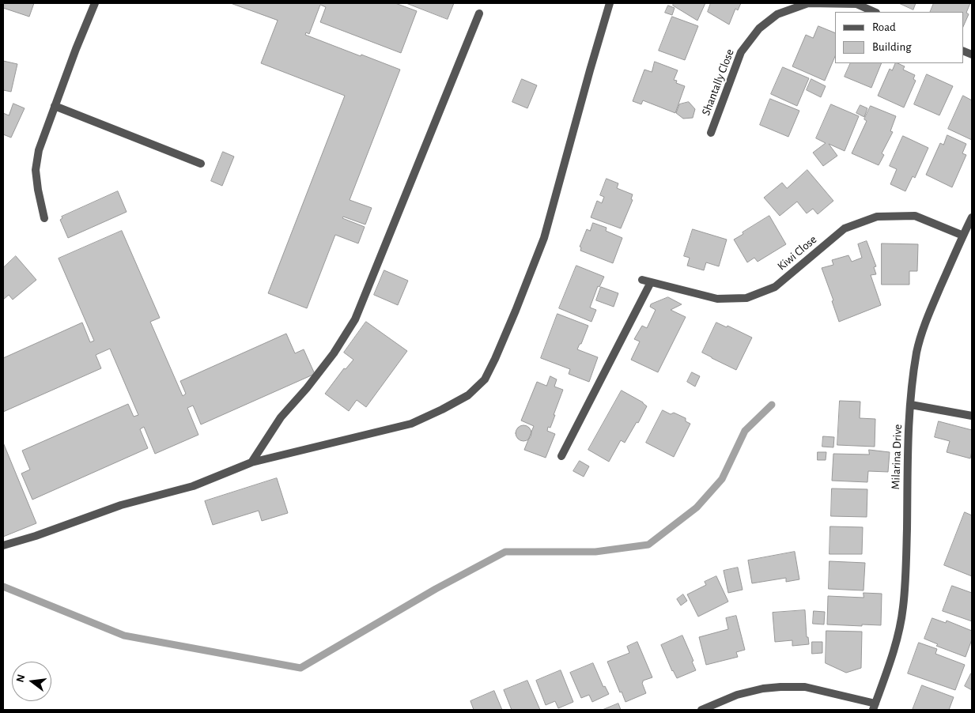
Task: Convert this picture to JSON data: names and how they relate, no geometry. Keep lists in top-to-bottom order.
{
  "streets": {
    "street": ["Shantally Close", "Kiwi Close", "Milarina Drive"]
  },
  "crossings": [
    ["Kiwi Close", "Milarina Drive"]
  ],
  "legend": ["Road", "Building"],
  "north": "left"
}
